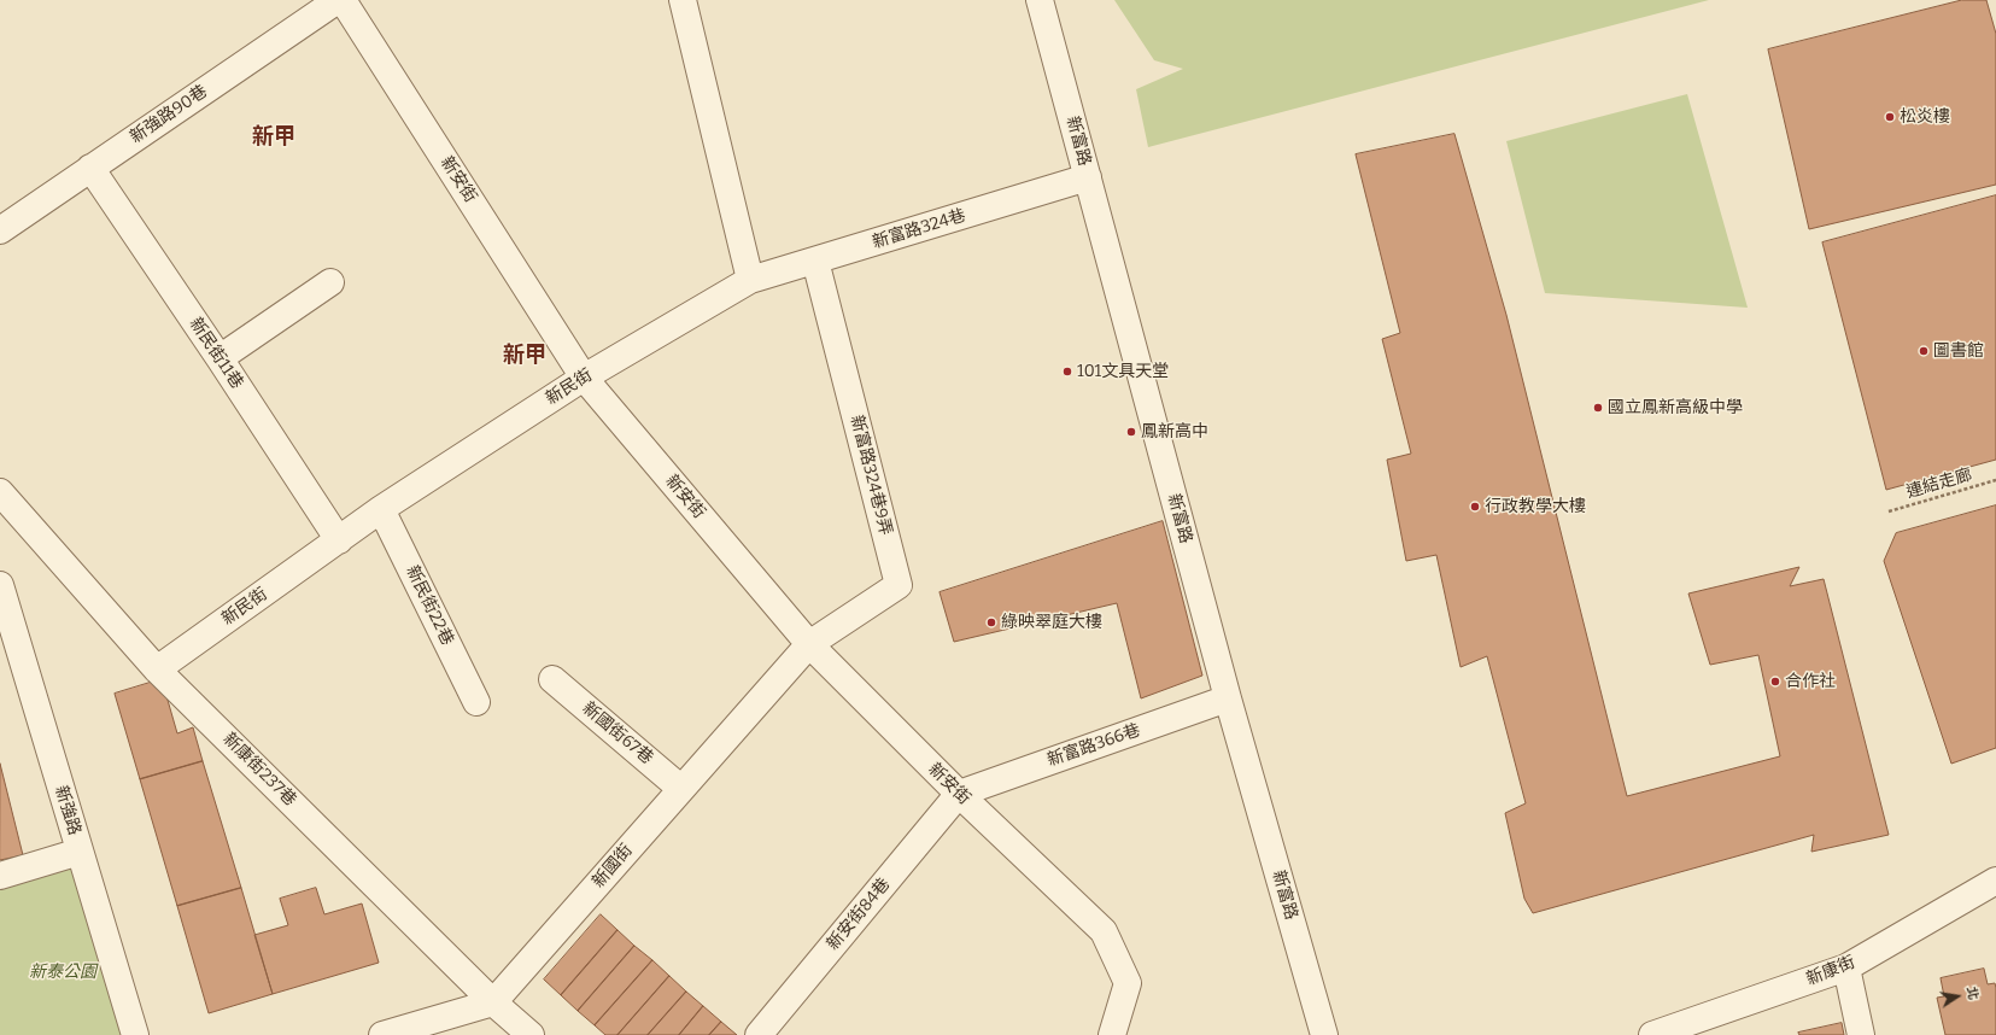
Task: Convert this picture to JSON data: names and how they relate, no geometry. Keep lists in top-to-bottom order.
{
  "streets": {
    "street": [
      "新強路90巷",
      "新富路",
      "新安街",
      "新富路324巷",
      "新民街11巷",
      "新民街",
      "新富路324巷9弄",
      "新民街22巷",
      "新國街67巷",
      "新富路366巷",
      "新康街237巷",
      "新強路",
      "新國街",
      "新安街84巷",
      "新康街"
    ],
    "path": ["連結走廊"]
  },
  "crossings": [
    ["新強路90巷", "新民街11巷"],
    ["新富路", "新富路324巷"],
    ["新富路", "新富路366巷"],
    ["新安街", "新民街"],
    ["新安街", "新富路324巷9弄"],
    ["新安街", "新富路366巷"],
    ["新安街", "新國街"],
    ["新安街", "新安街84巷"],
    ["新富路324巷", "新民街"],
    ["新富路324巷", "新富路324巷9弄"],
    ["新民街11巷", "新民街"],
    ["新民街", "新民街22巷"],
    ["新民街", "新康街237巷"],
    ["新富路324巷9弄", "新國街"],
    ["新國街67巷", "新國街"],
    ["新富路366巷", "新安街84巷"],
    ["新康街237巷", "新國街"]
  ],
  "districts": ["新甲", "新甲"],
  "parks": ["新泰公園"],
  "places": [
    "松炎樓",
    "圖書館",
    "101文具天堂",
    "國立鳳新高級中學",
    "鳳新高中",
    "行政教學大樓",
    "綠映翠庭大樓",
    "合作社"
  ],
  "north": "right"
}
